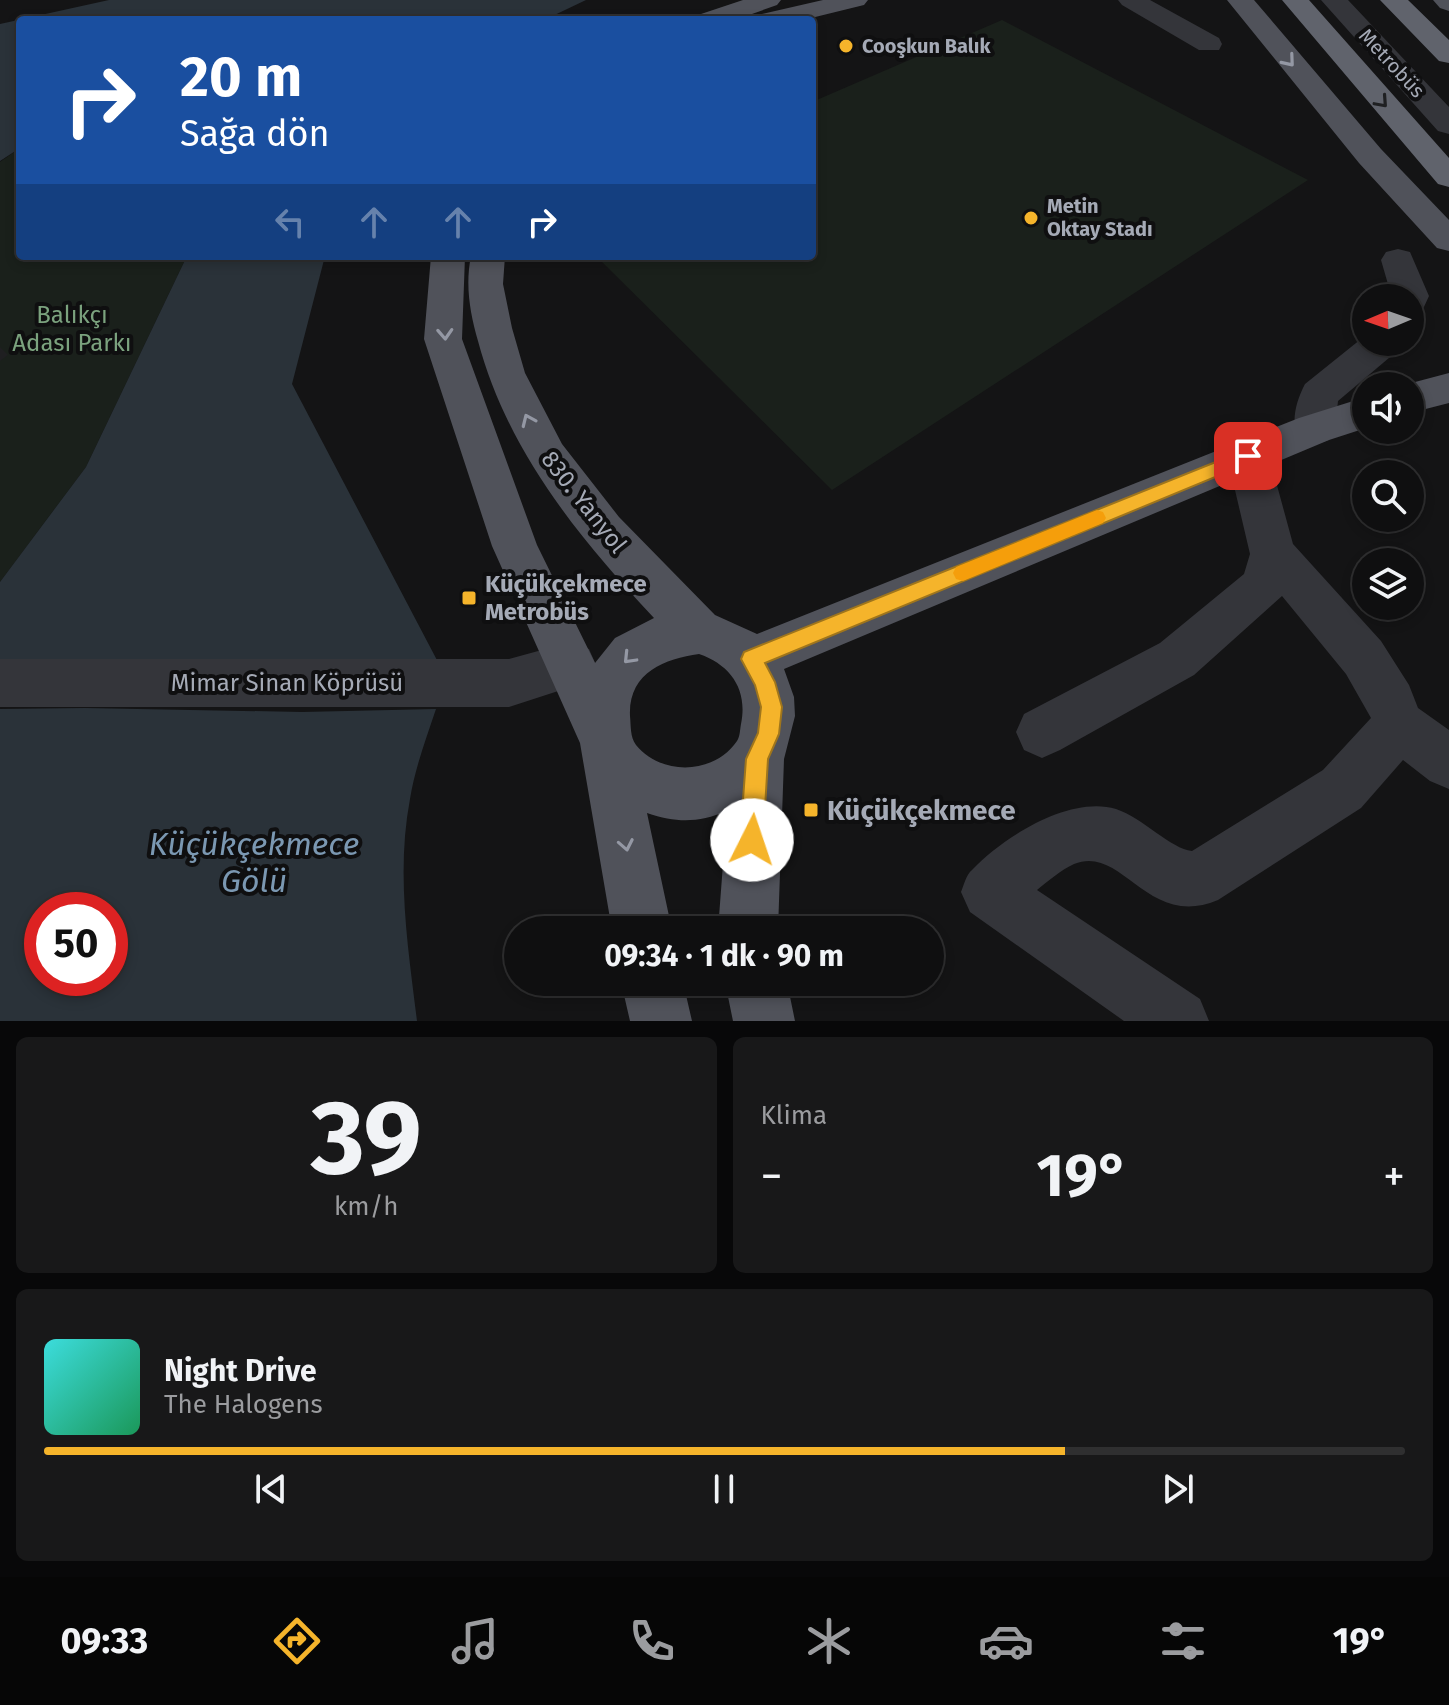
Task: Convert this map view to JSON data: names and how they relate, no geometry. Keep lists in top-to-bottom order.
{
  "streets": {
    "main road": ["830. Yanyol"],
    "street": ["Metrobüs", "Mimar Sinan Köprüsü"]
  },
  "water": ["Küçükçekmece Gölü"],
  "parks": ["Balıkçı Adası Parkı"],
  "places": {
    "other": ["Cooşkun Balık", "Metin Oktay Stadı"],
    "transit": ["Küçükçekmece Metrobüs", "Küçükçekmece"]
  },
  "north": "left",
  "page": {
    "turn": ["20 m", "Sağa dön"],
    "limit": "50",
    "trip": "09:34 · 1 dk · 90 m",
    "tile": [
      ["39", "km/h"],
      "Klima"
    ],
    "heat": ["−", "19°", "+"],
    "song": ["Night Drive", "The Halogens"],
    "tabs": ["09:33", "19°"]
  }
}
